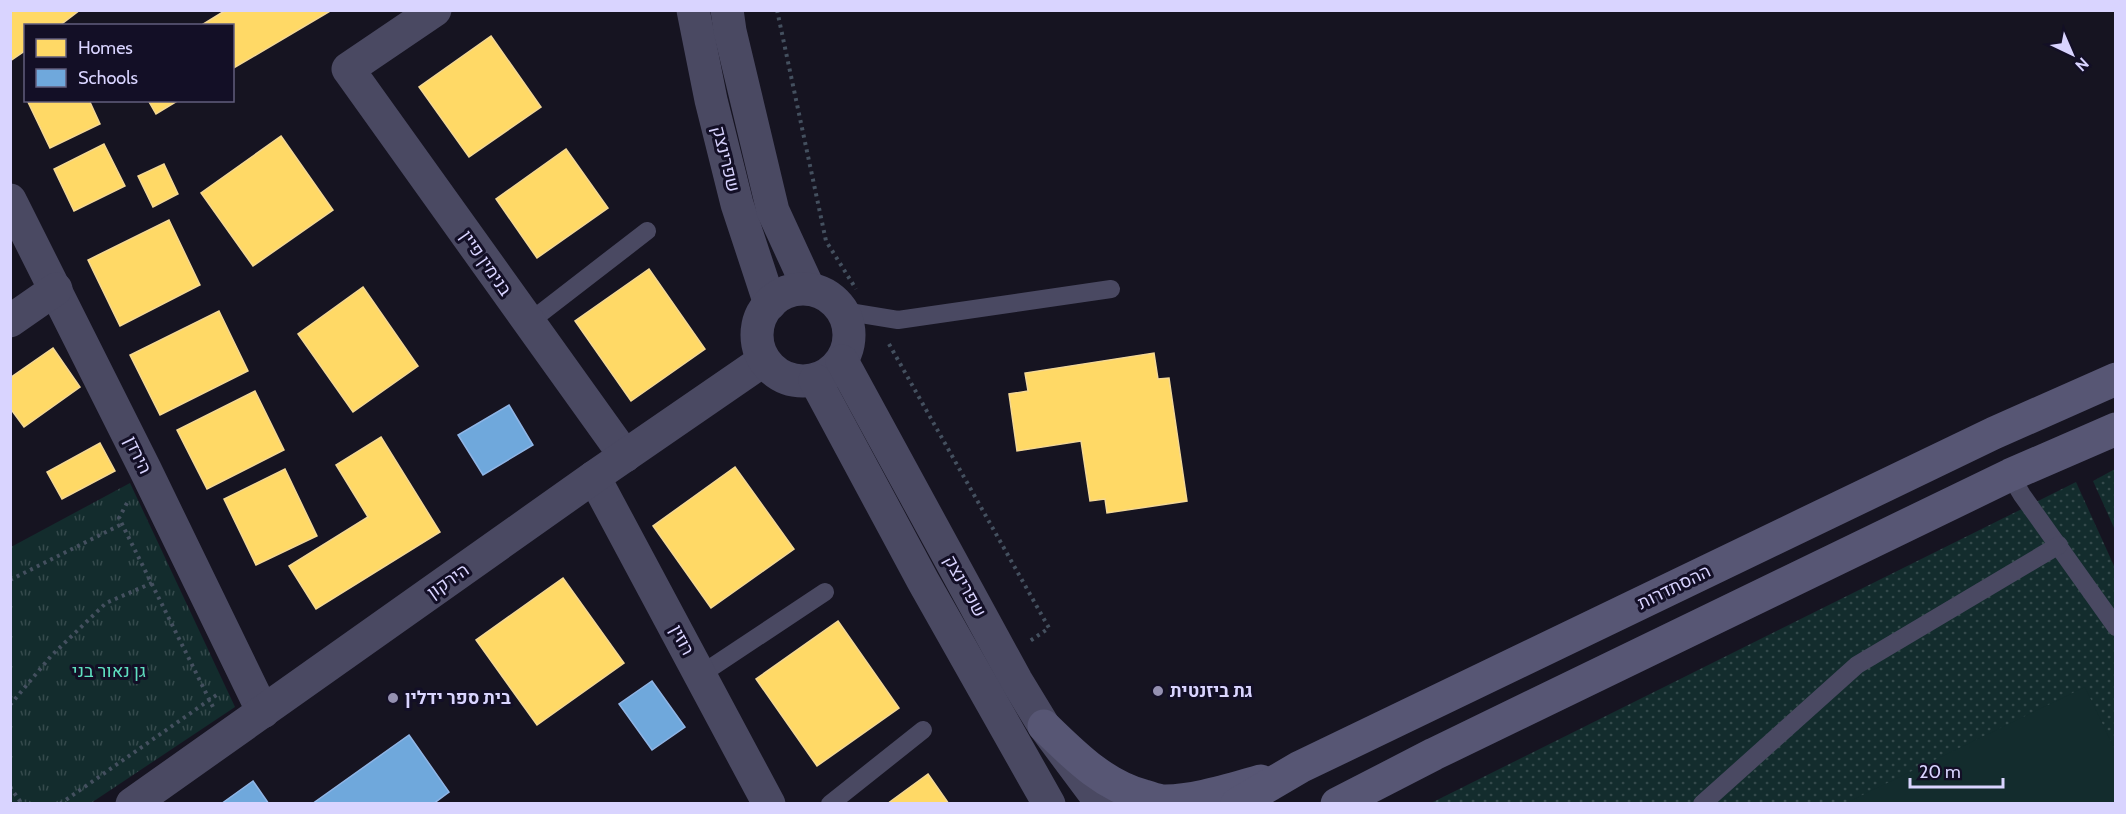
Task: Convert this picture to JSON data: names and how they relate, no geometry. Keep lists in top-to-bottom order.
{
  "streets": {
    "main road": ["ההסתדרות"],
    "street": [
      "שפרינצק",
      "בנימין פיין",
      "הירדן",
      "הירקון",
      "רוזין"
    ]
  },
  "crossings": [
    ["שפרינצק", "הירקון"],
    ["בנימין פיין", "הירקון"],
    ["הירדן", "הירקון"],
    ["הירקון", "רוזין"]
  ],
  "parks": ["גן נאור בני"],
  "places": ["גת ביזנטית", "בית ספר ידלין"],
  "legend": ["Homes", "Schools"],
  "scale_bar": "20 m",
  "north": "bottom right"
}
